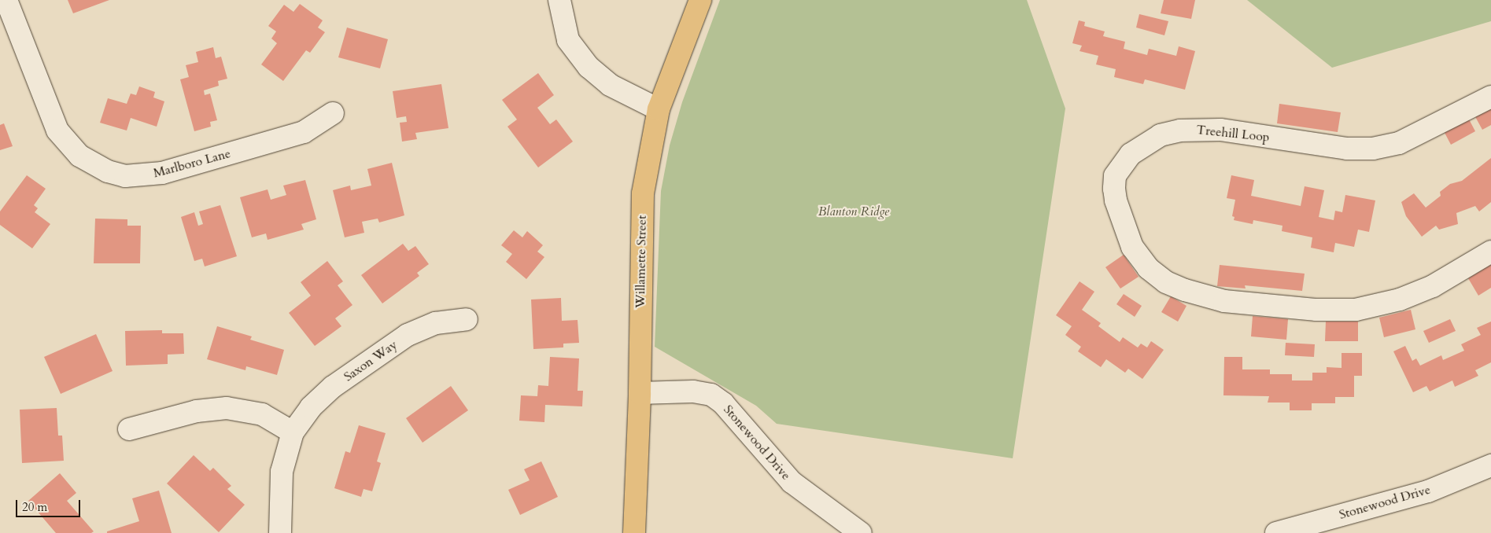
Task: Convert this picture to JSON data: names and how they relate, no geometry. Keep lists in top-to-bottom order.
{
  "streets": {
    "main road": ["Willamette Street"],
    "street": [
      "Treehill Loop",
      "Marlboro Lane",
      "Saxon Way",
      "Stonewood Drive"
    ]
  },
  "crossings": [
    ["Willamette Street", "Stonewood Drive"]
  ],
  "parks": ["Blanton Ridge"],
  "scale_bar": "20 m"
}
